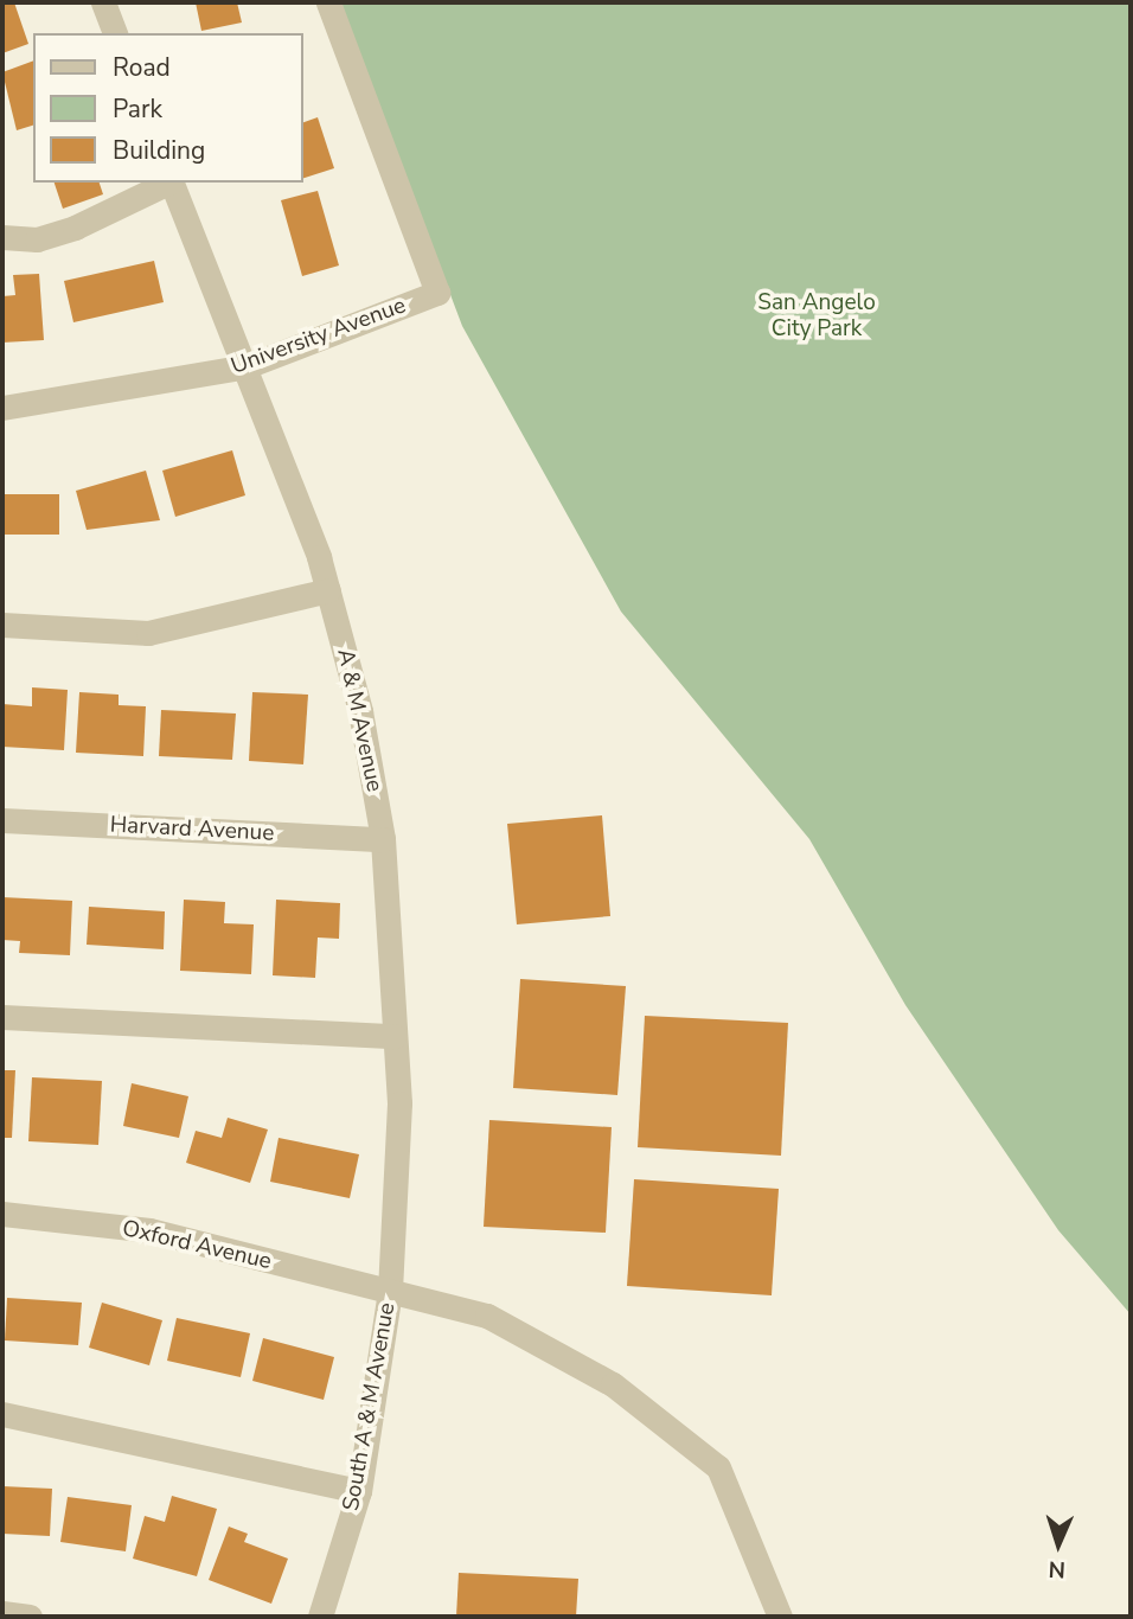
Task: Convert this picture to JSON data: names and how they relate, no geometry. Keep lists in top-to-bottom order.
{
  "streets": {
    "street": [
      "University Avenue",
      "A & M Avenue",
      "Harvard Avenue",
      "Oxford Avenue",
      "South A & M Avenue"
    ]
  },
  "crossings": [
    ["University Avenue", "A & M Avenue"],
    ["A & M Avenue", "Harvard Avenue"],
    ["A & M Avenue", "Oxford Avenue"],
    ["A & M Avenue", "South A & M Avenue"],
    ["Oxford Avenue", "South A & M Avenue"]
  ],
  "parks": ["San Angelo City Park"],
  "legend": ["Road", "Park", "Building"],
  "north": "bottom"
}
